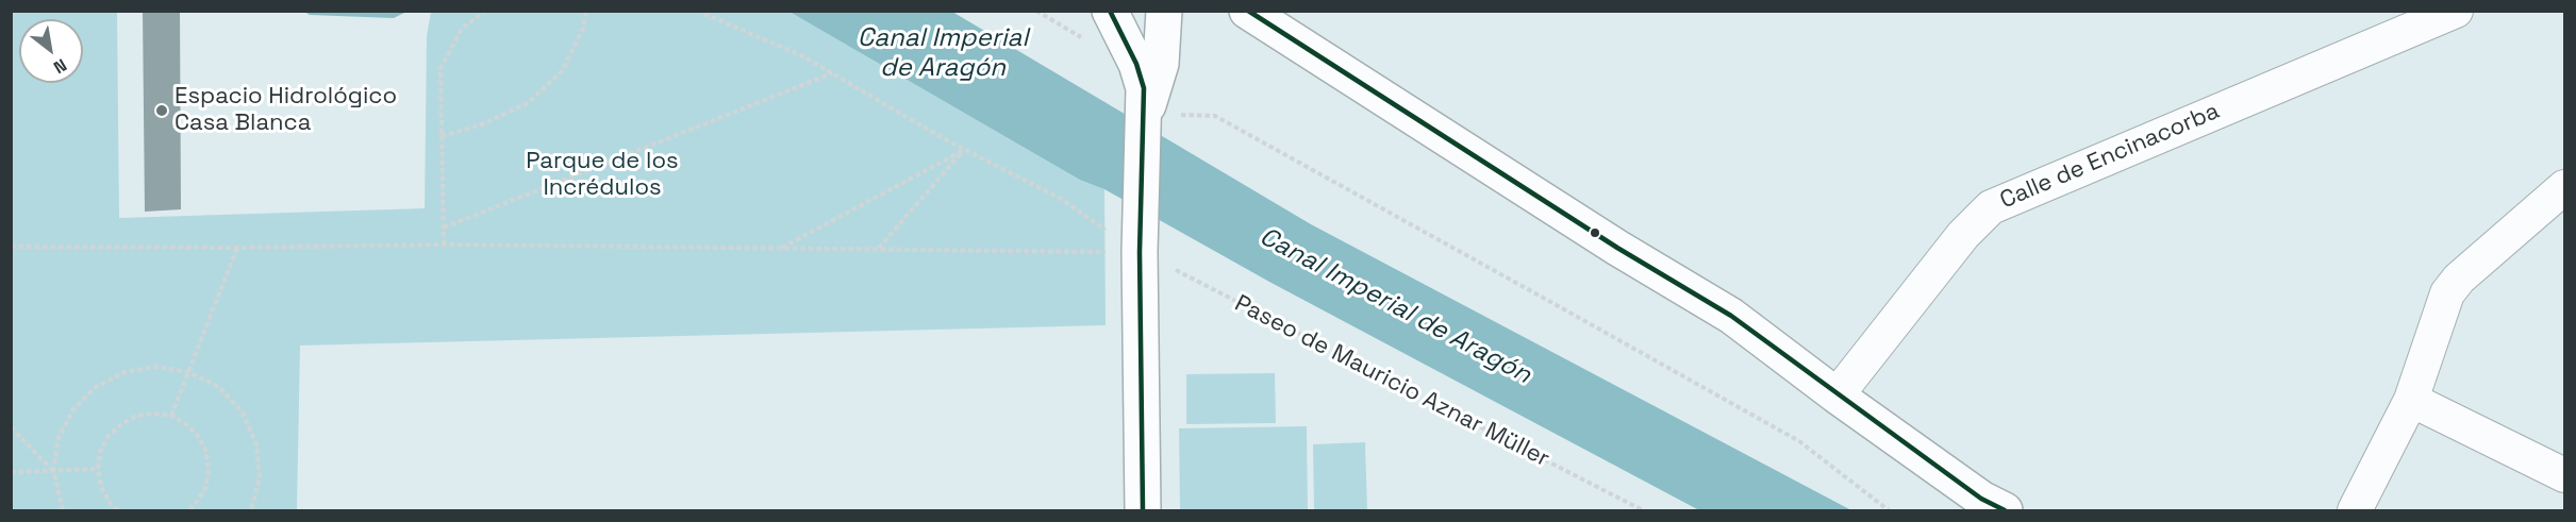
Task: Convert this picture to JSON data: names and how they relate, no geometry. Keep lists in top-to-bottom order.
{
  "streets": {
    "street": ["Calle de Encinacorba"],
    "path": ["Paseo de Mauricio Aznar Müller"]
  },
  "water": ["Canal Imperial de Aragón"],
  "parks": ["Parque de los Incrédulos"],
  "places": ["Espacio Hidrológico Casa Blanca"],
  "north": "bottom right"
}
